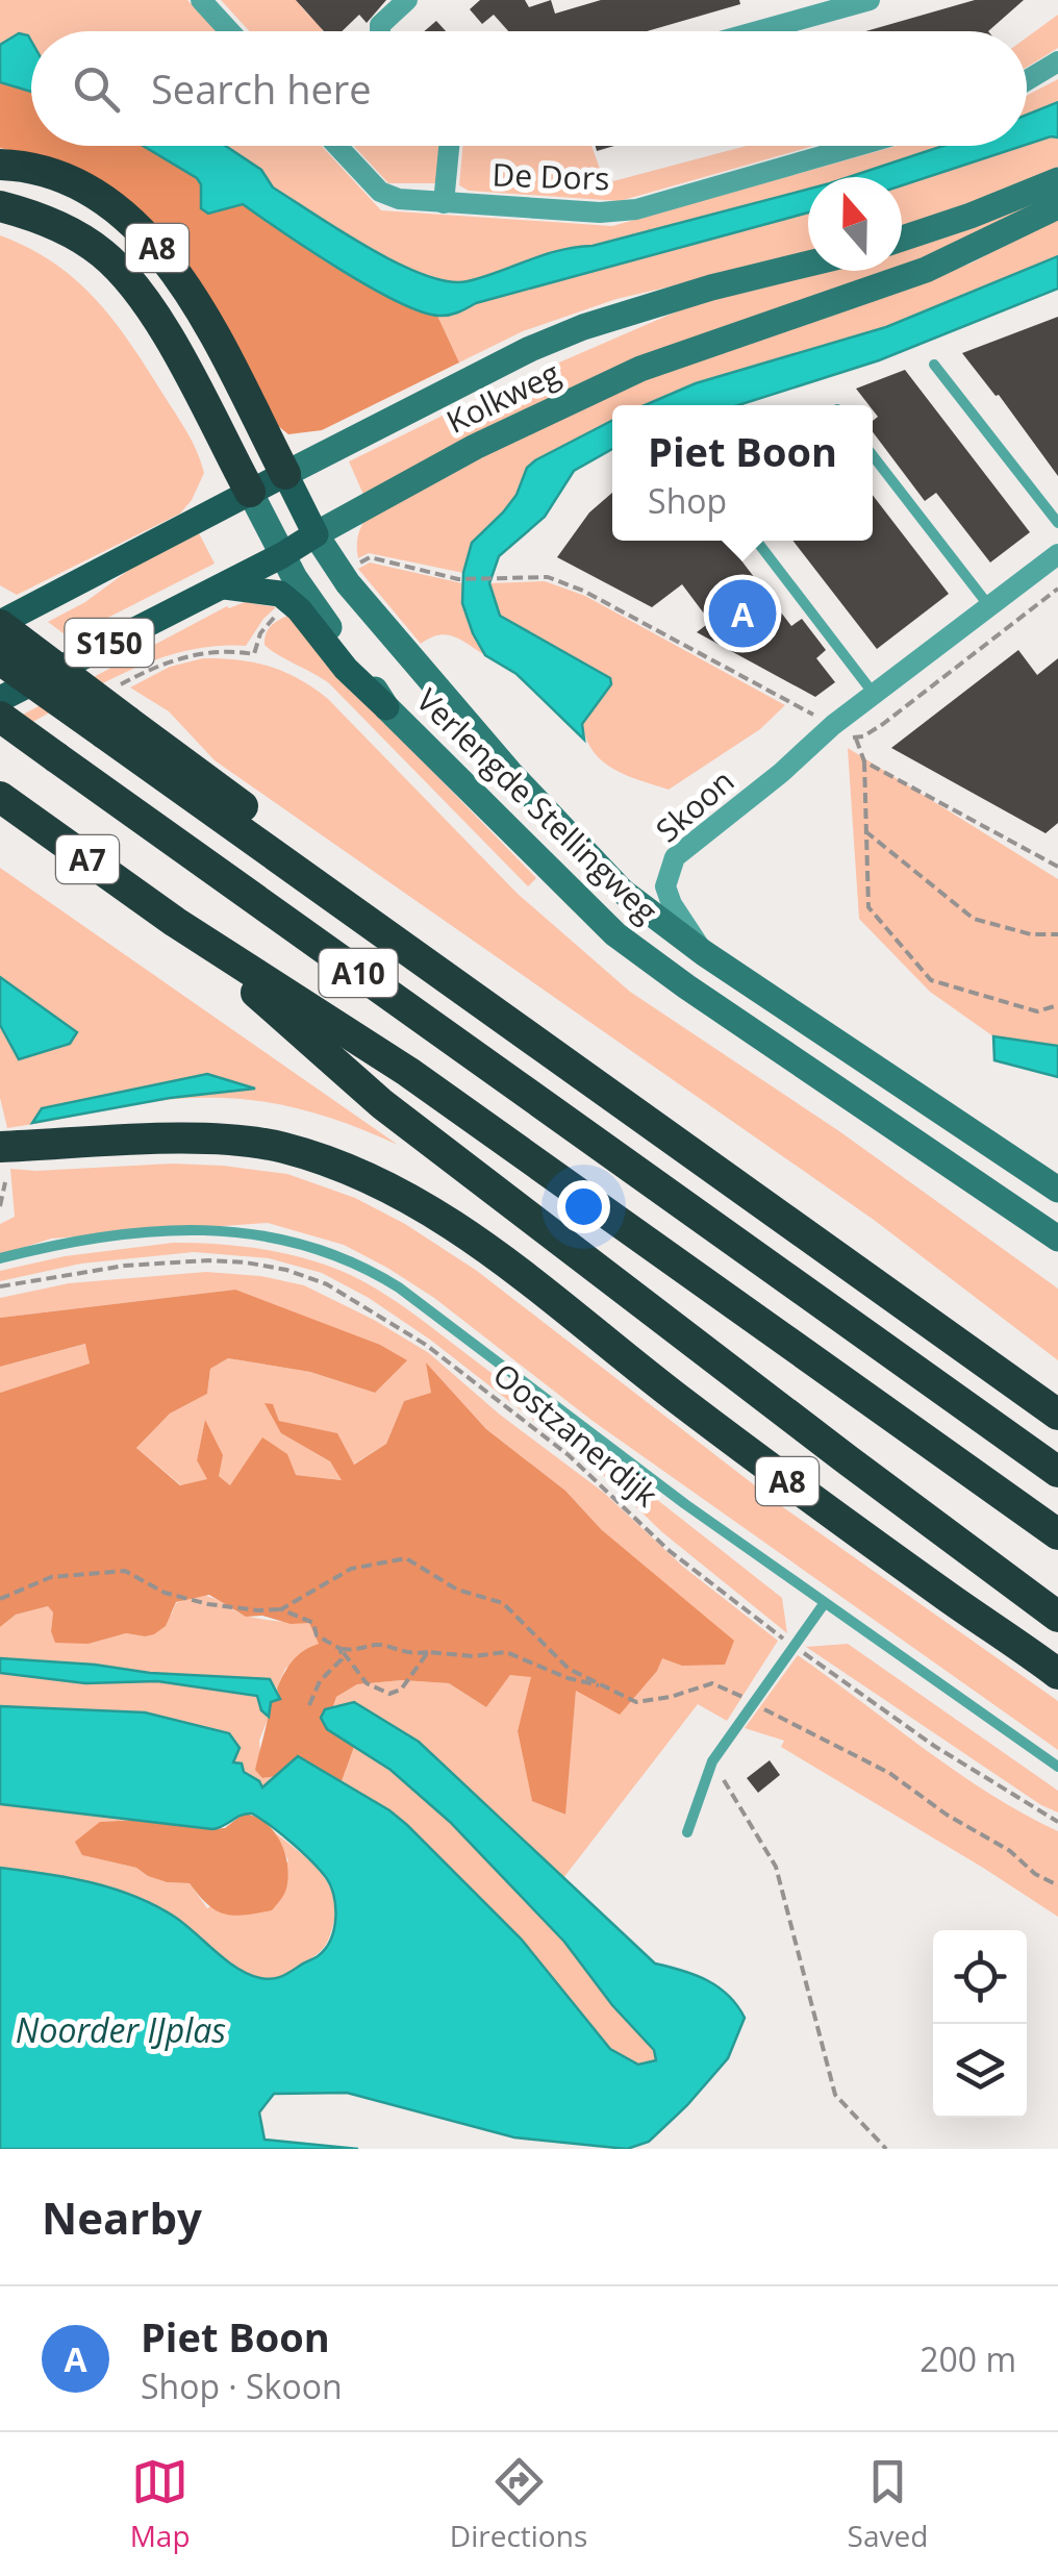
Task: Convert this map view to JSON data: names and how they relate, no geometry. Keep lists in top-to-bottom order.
{
  "streets": {
    "highway": ["A8", "A7", "A10"],
    "main road": ["Kolkweg", "S150", "Verlengde Stellingweg"],
    "street": ["De Dors", "Skoon"],
    "lane": ["Oostzanerdijk"]
  },
  "crossings": [
    ["A8", "Kolkweg"],
    ["A8", "Verlengde Stellingweg"],
    ["A8", "A7"],
    ["Kolkweg", "Verlengde Stellingweg"],
    ["Verlengde Stellingweg", "Skoon"]
  ],
  "water": ["Noorder IJplas"],
  "north": "top",
  "page": {
    "search": "Search here",
    "popup": ["Piet Boon", "Shop"],
    "pins": "A",
    "heading": "Nearby",
    "list": [
      {
        "mark": "A",
        "name": "Piet Boon",
        "note": "Shop · Skoon",
        "value": "200 m"
      }
    ],
    "nav": ["Map", "Directions", "Saved"]
  }
}
